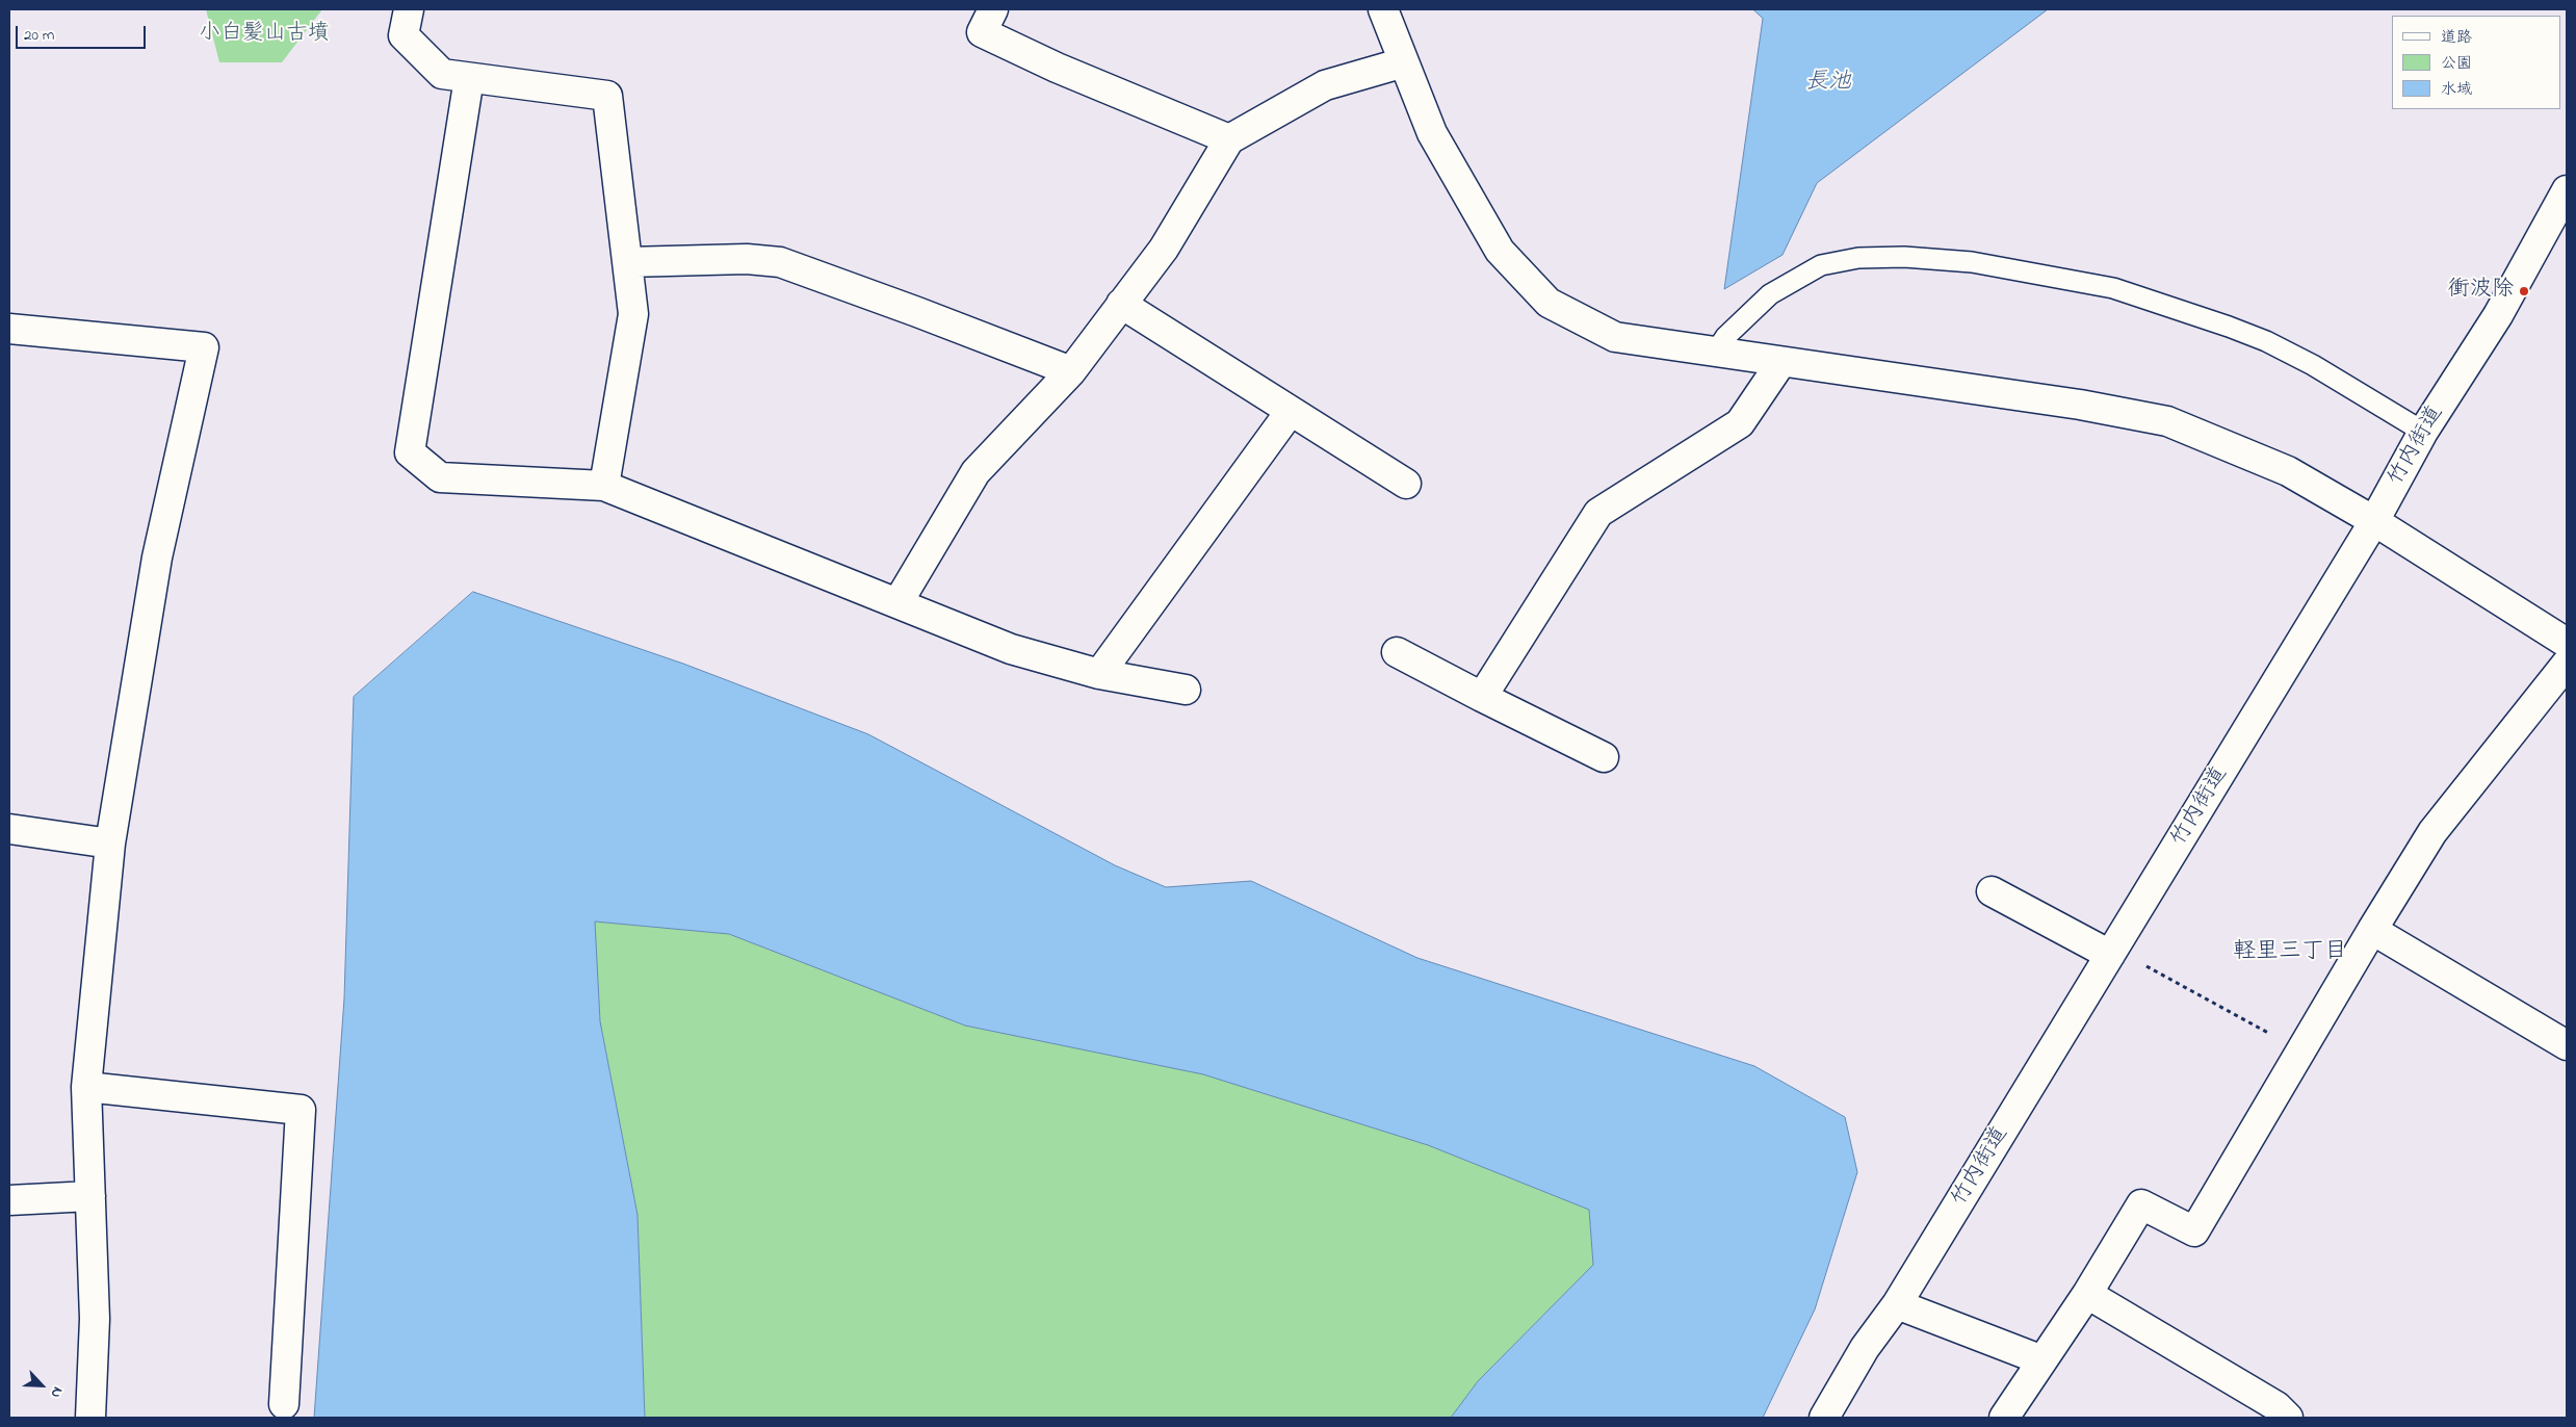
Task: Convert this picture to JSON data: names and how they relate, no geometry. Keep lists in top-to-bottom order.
{
  "streets": {
    "street": ["竹内街道"]
  },
  "districts": ["軽里三丁目"],
  "water": ["長池"],
  "parks": ["小白髪山古墳"],
  "places": ["衝波除"],
  "legend": ["道路", "公園", "水域"],
  "scale_bar": "20 m",
  "north": "bottom right"
}
